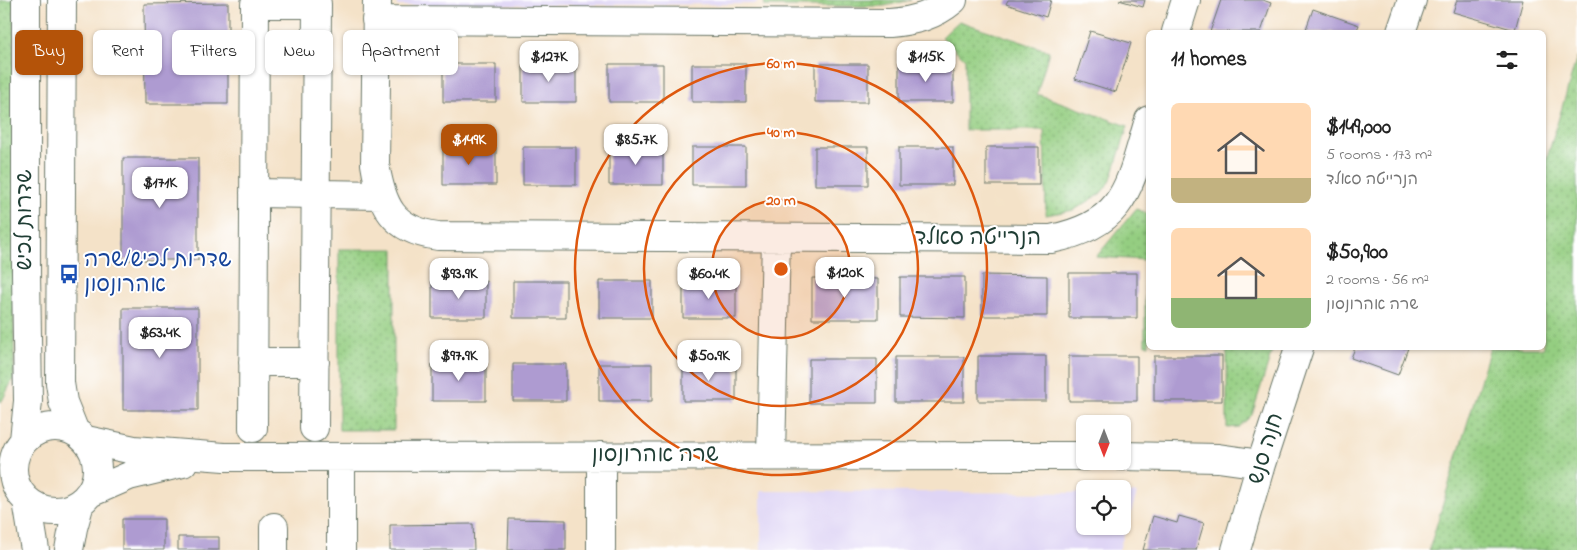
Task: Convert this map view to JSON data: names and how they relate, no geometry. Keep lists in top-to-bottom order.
{
  "streets": {
    "street": [
      "שדרות לכיש",
      "הנרייטה סאלד",
      "חנה סנש",
      "שרה אהרונסון"
    ]
  },
  "crossings": [
    ["שדרות לכיש", "שרה אהרונסון"]
  ],
  "places": {
    "bus stop": ["שדרות לכיש/שרה אהרונסון"]
  },
  "north": "bottom",
  "page": {
    "chip": [
      "Buy",
      "Rent",
      "Filters",
      "New",
      "Apartment"
    ],
    "heading": "11 homes",
    "price": [
      "$127K",
      "$115K",
      "$149K",
      "$85.7K",
      "$171K",
      "$120K",
      "$93.9K",
      "$60.4K",
      "$63.4K",
      "$97.9K",
      "$50.9K"
    ],
    "list": [
      {
        "name": "$149,000",
        "note": "5 rooms · 173 m² · הנרייטה סאלד"
      },
      {
        "name": "$50,900",
        "note": "2 rooms · 56 m² · שרה אהרונסון"
      }
    ]
  },
  "rings": ["60 m", "40 m", "20 m"]
}
